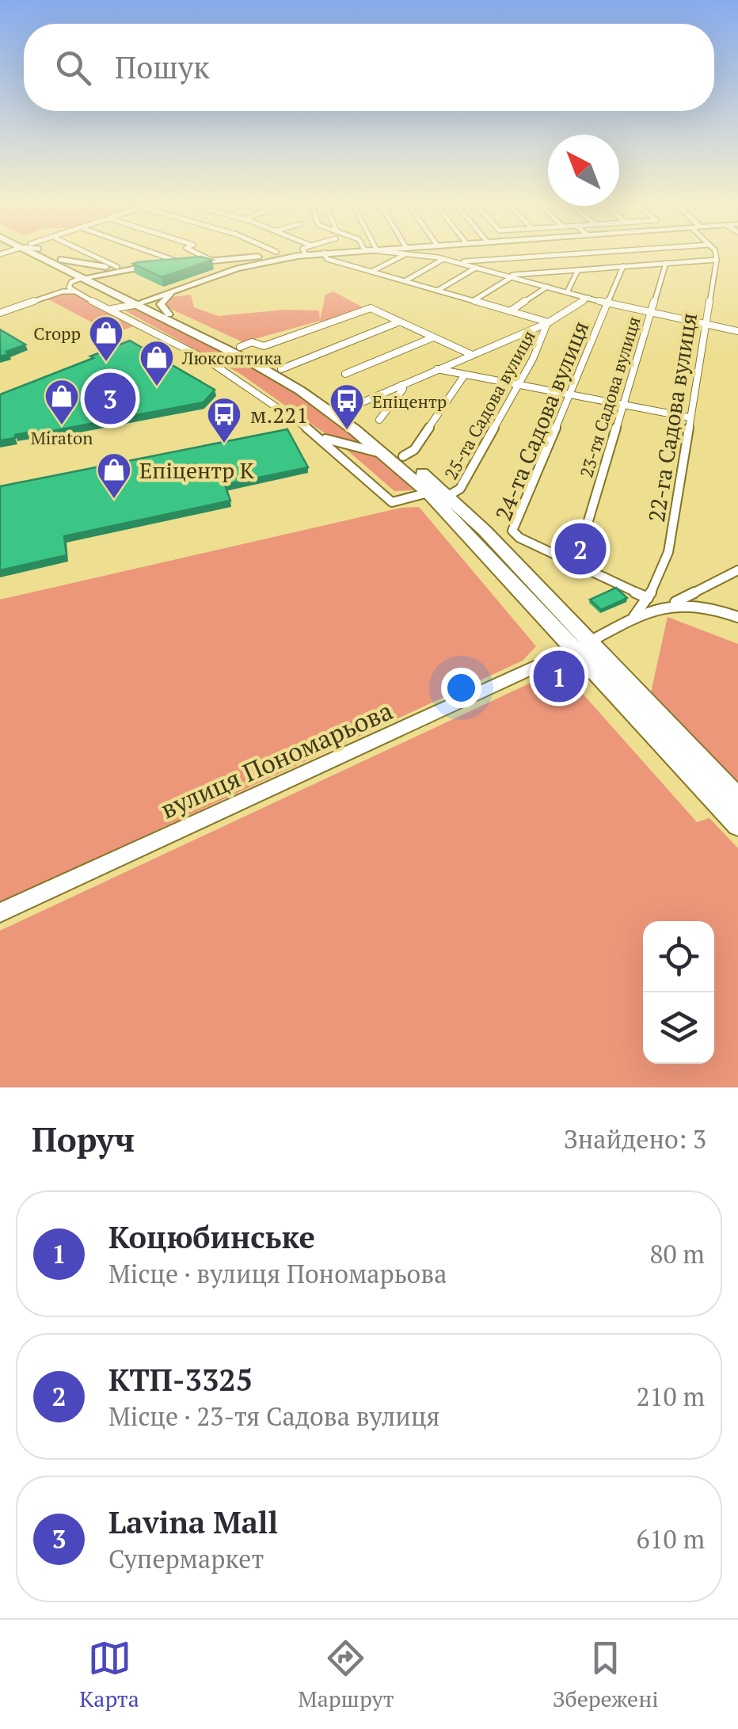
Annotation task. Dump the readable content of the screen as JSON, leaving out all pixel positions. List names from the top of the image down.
{
  "streets": {
    "main road": ["вулиця Пономарьова"],
    "street": [
      "23-тя Садова вулиця",
      "25-та Садова вулиця",
      "22-га Садова вулиця",
      "24-та Садова вулиця"
    ]
  },
  "crossings": [
    ["22-га Садова вулиця", "24-та Садова вулиця"]
  ],
  "places": {
    "shop": [
      "Cropp",
      "Люксоптика",
      "Miraton",
      "Епіцентр К"
    ],
    "bus stop": ["Епіцентр", "м.221"]
  },
  "north": "top left",
  "page": {
    "search": "Пошук",
    "pins": ["3", "2", "1"],
    "heading": ["Поруч", "Знайдено: 3"],
    "list": [
      {
        "mark": "1",
        "name": "Коцюбинське",
        "note": "Місце · вулиця Пономарьова",
        "value": "80 m"
      },
      {
        "mark": "2",
        "name": "КТП-3325",
        "note": "Місце · 23-тя Садова вулиця",
        "value": "210 m"
      },
      {
        "mark": "3",
        "name": "Lavina Mall",
        "note": "Супермаркет",
        "value": "610 m"
      }
    ],
    "nav": ["Карта", "Маршрут", "Збережені"]
  }
}
